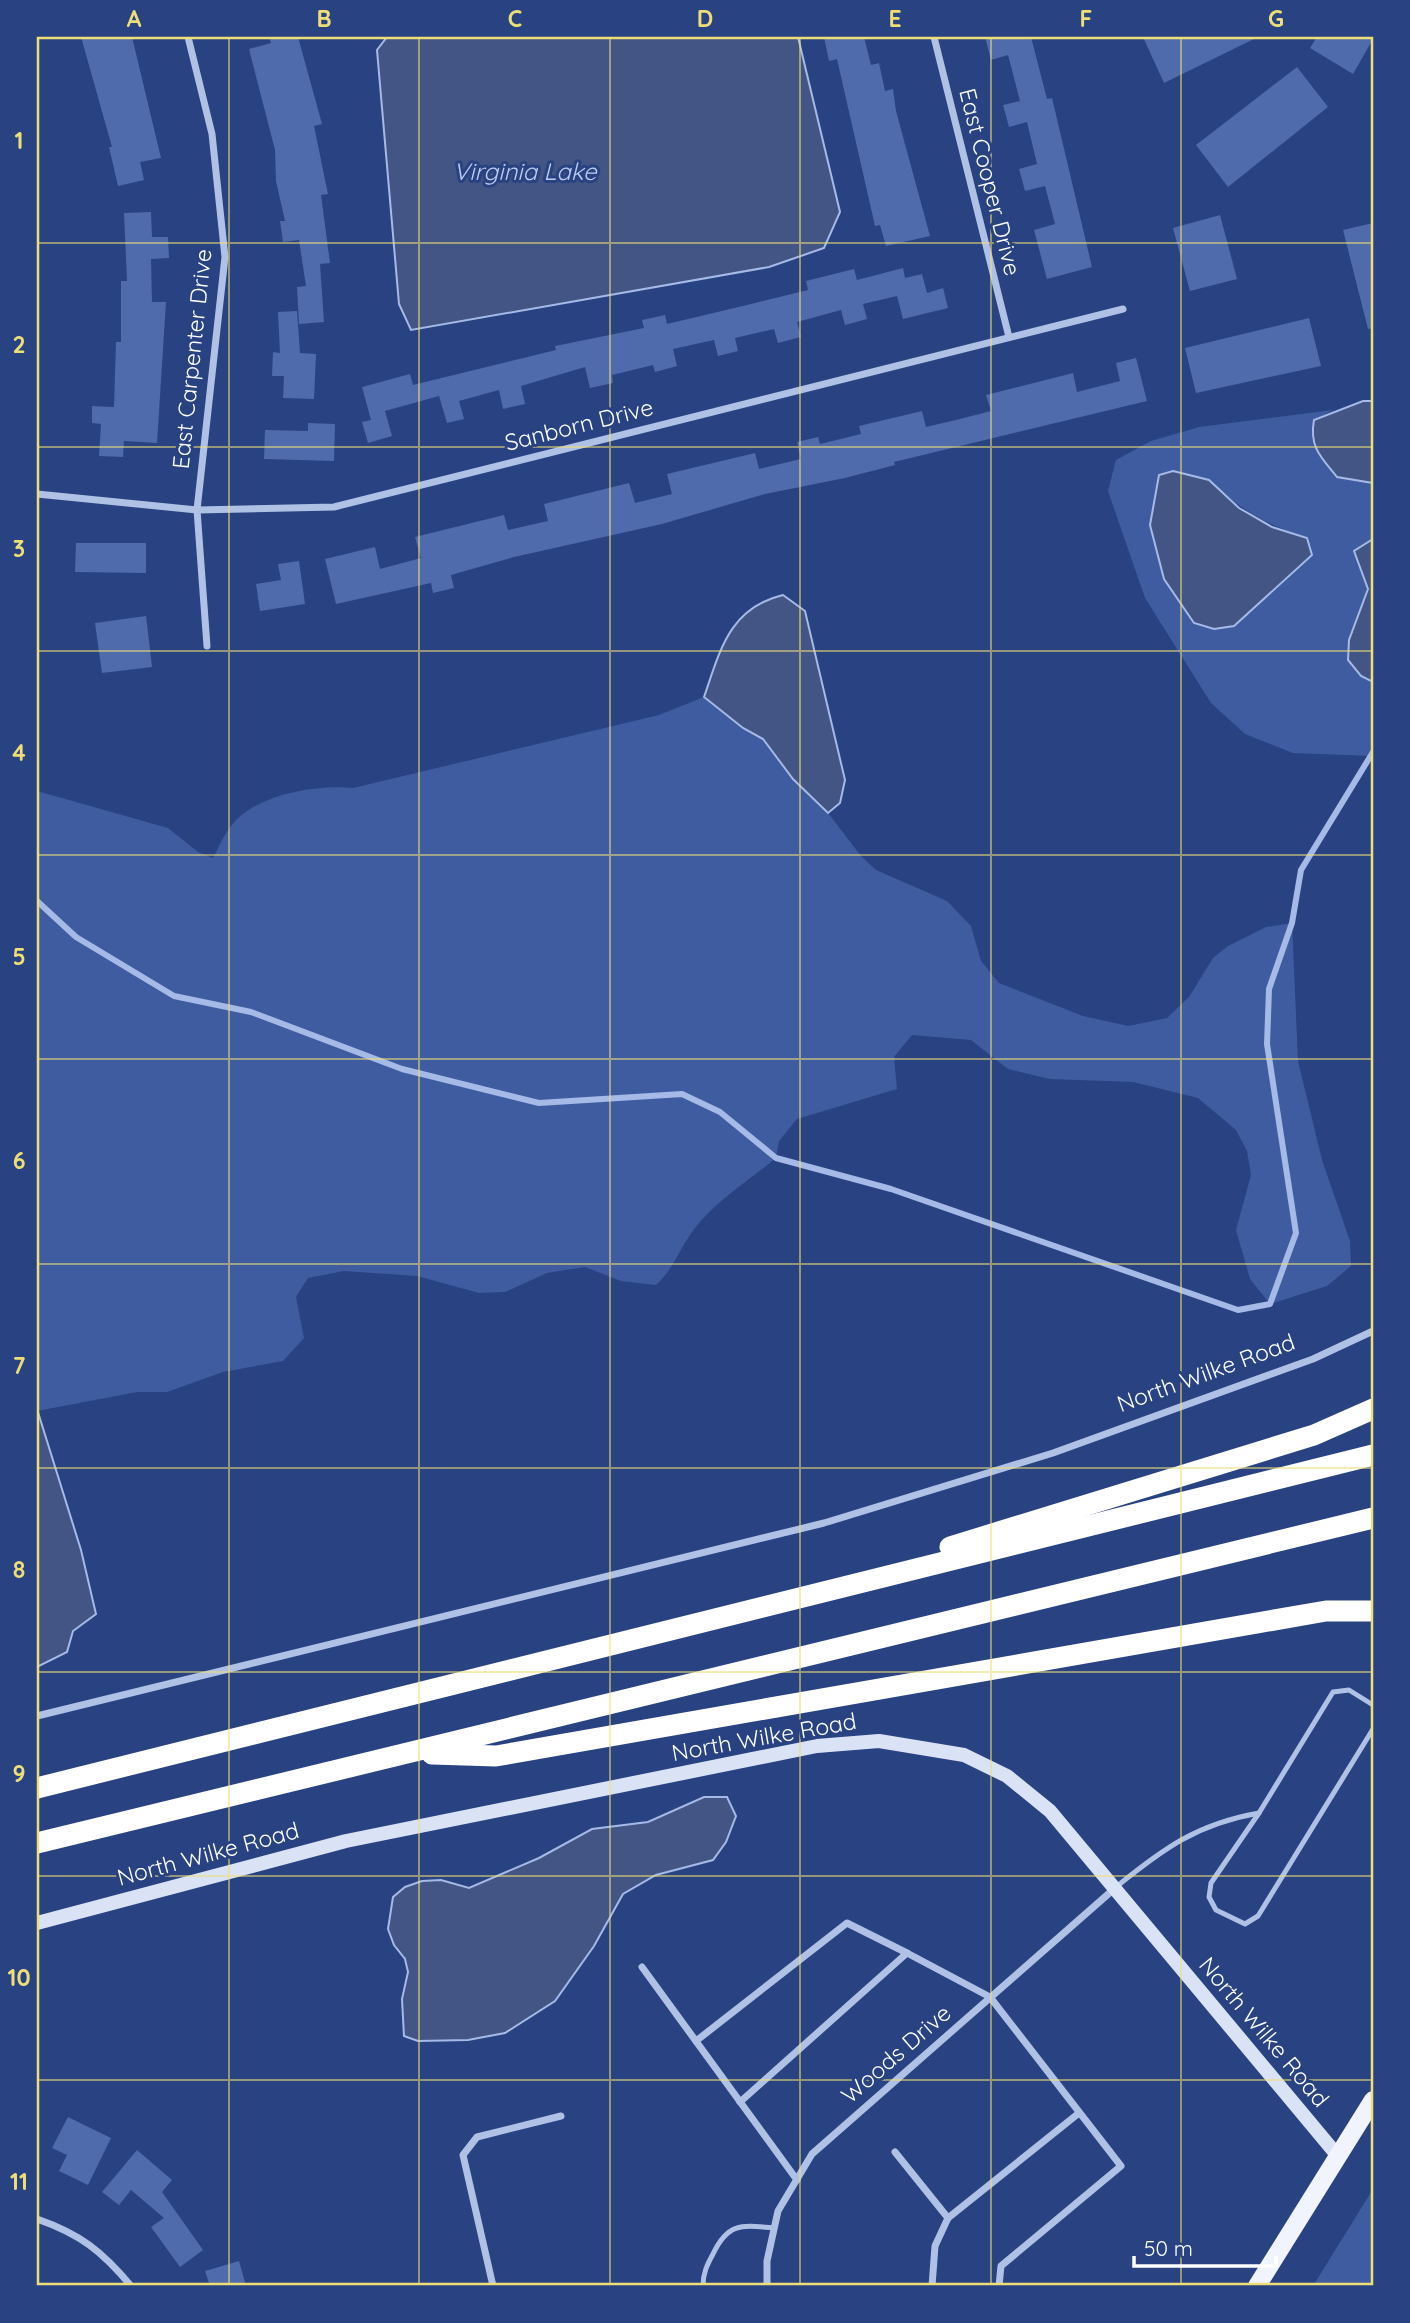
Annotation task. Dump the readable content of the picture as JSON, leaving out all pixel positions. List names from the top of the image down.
{
  "streets": {
    "street": [
      "East Cooper Drive",
      "East Carpenter Drive",
      "Sanborn Drive",
      "North Wilke Road",
      "Woods Drive"
    ]
  },
  "crossings": [
    ["East Cooper Drive", "Sanborn Drive"],
    ["East Carpenter Drive", "Sanborn Drive"],
    ["North Wilke Road", "Woods Drive"]
  ],
  "water": ["Virginia Lake"],
  "scale_bar": "50 m",
  "grid": {
    "columns": [
      "A",
      "B",
      "C",
      "D",
      "E",
      "F",
      "G"
    ],
    "rows": [
      "1",
      "2",
      "3",
      "4",
      "5",
      "6",
      "7",
      "8",
      "9",
      "10",
      "11"
    ]
  }
}
